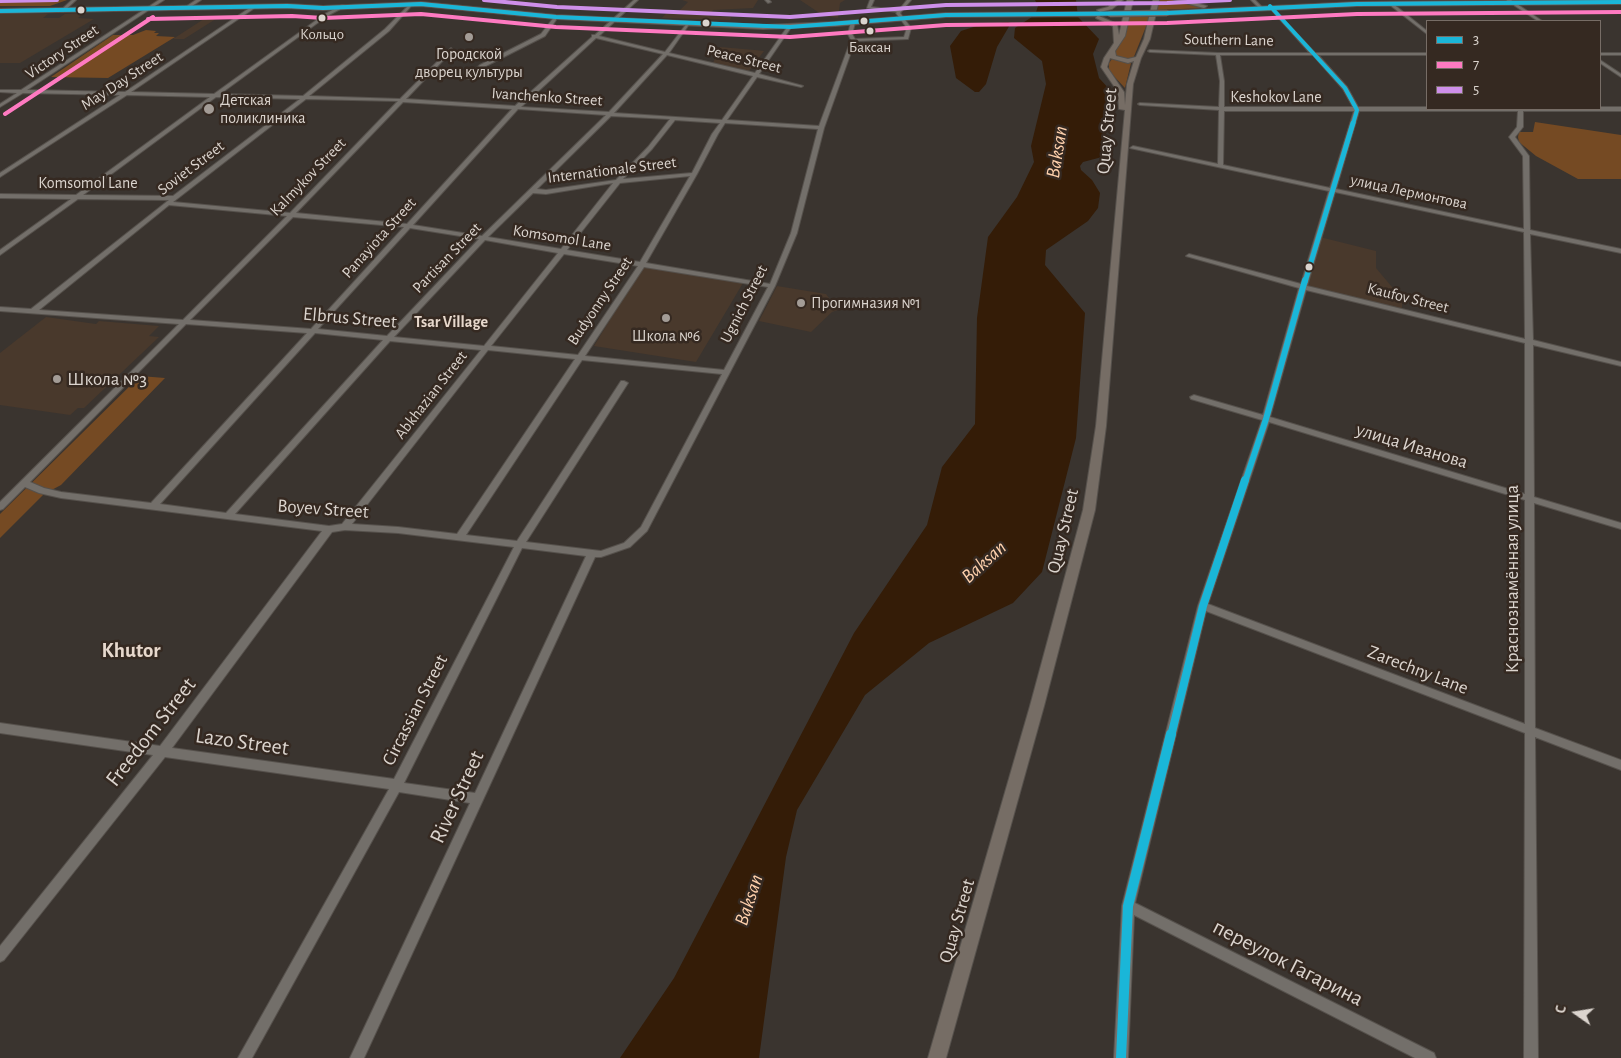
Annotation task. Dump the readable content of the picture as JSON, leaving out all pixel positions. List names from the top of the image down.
{
  "streets": {
    "main road": ["Quay Street"],
    "street": [
      "Southern Lane",
      "Victory Street",
      "Peace Street",
      "May Day Street",
      "Ivanchenko Street",
      "Keshokov Lane",
      "Soviet Street",
      "Internationale Street",
      "Kalmykov Street",
      "Komsomol Lane",
      "улица Лермонтова",
      "Panayiota Street",
      "Partisan Street",
      "Kaufov Street",
      "Budyonny Street",
      "Ugnich Street",
      "Elbrus Street",
      "Abkhazian Street",
      "улица Иванова",
      "Boyev Street",
      "Краснознамённая улица",
      "Zarechny Lane",
      "Circassian Street",
      "Freedom Street",
      "Lazo Street",
      "River Street",
      "переулок Гагарина"
    ]
  },
  "crossings": [
    ["Victory Street", "Ivanchenko Street"],
    ["Peace Street", "Panayiota Street"],
    ["Peace Street", "Partisan Street"],
    ["Peace Street", "Budyonny Street"],
    ["May Day Street", "Ivanchenko Street"],
    ["Ivanchenko Street", "Soviet Street"],
    ["Ivanchenko Street", "Kalmykov Street"],
    ["Ivanchenko Street", "Panayiota Street"],
    ["Ivanchenko Street", "Partisan Street"],
    ["Ivanchenko Street", "Budyonny Street"],
    ["Ivanchenko Street", "Ugnich Street"],
    ["Ivanchenko Street", "Abkhazian Street"],
    ["Soviet Street", "Komsomol Lane"],
    ["Soviet Street", "Elbrus Street"],
    ["Internationale Street", "Partisan Street"],
    ["Internationale Street", "Budyonny Street"],
    ["Internationale Street", "Abkhazian Street"],
    ["Kalmykov Street", "Komsomol Lane"],
    ["Kalmykov Street", "Elbrus Street"],
    ["Komsomol Lane", "Panayiota Street"],
    ["Komsomol Lane", "Partisan Street"],
    ["Komsomol Lane", "Budyonny Street"],
    ["Komsomol Lane", "Ugnich Street"],
    ["Komsomol Lane", "Abkhazian Street"],
    ["улица Лермонтова", "Краснознамённая улица"],
    ["Panayiota Street", "Elbrus Street"],
    ["Panayiota Street", "Boyev Street"],
    ["Partisan Street", "Elbrus Street"],
    ["Partisan Street", "Boyev Street"],
    ["Kaufov Street", "Краснознамённая улица"],
    ["Budyonny Street", "Elbrus Street"],
    ["Budyonny Street", "Boyev Street"],
    ["Ugnich Street", "Elbrus Street"],
    ["Ugnich Street", "Boyev Street"],
    ["Ugnich Street", "River Street"],
    ["Elbrus Street", "Abkhazian Street"],
    ["Abkhazian Street", "Boyev Street"],
    ["улица Иванова", "Краснознамённая улица"],
    ["Boyev Street", "Circassian Street"],
    ["Boyev Street", "Freedom Street"],
    ["Boyev Street", "River Street"],
    ["Краснознамённая улица", "Zarechny Lane"],
    ["Circassian Street", "Lazo Street"],
    ["Freedom Street", "Lazo Street"],
    ["Lazo Street", "River Street"]
  ],
  "districts": ["Tsar Village", "Khutor"],
  "water": ["Baksan"],
  "places": [
    "Кольцо",
    "Баксан",
    "Городской дворец культуры",
    "Детская поликлиника",
    "Прогимназия №1",
    "Школа №6",
    "Школа №3"
  ],
  "lines": ["transit line 5", "transit line 3", "transit line 7"],
  "legend": ["3", "7", "5"],
  "north": "left"
}
